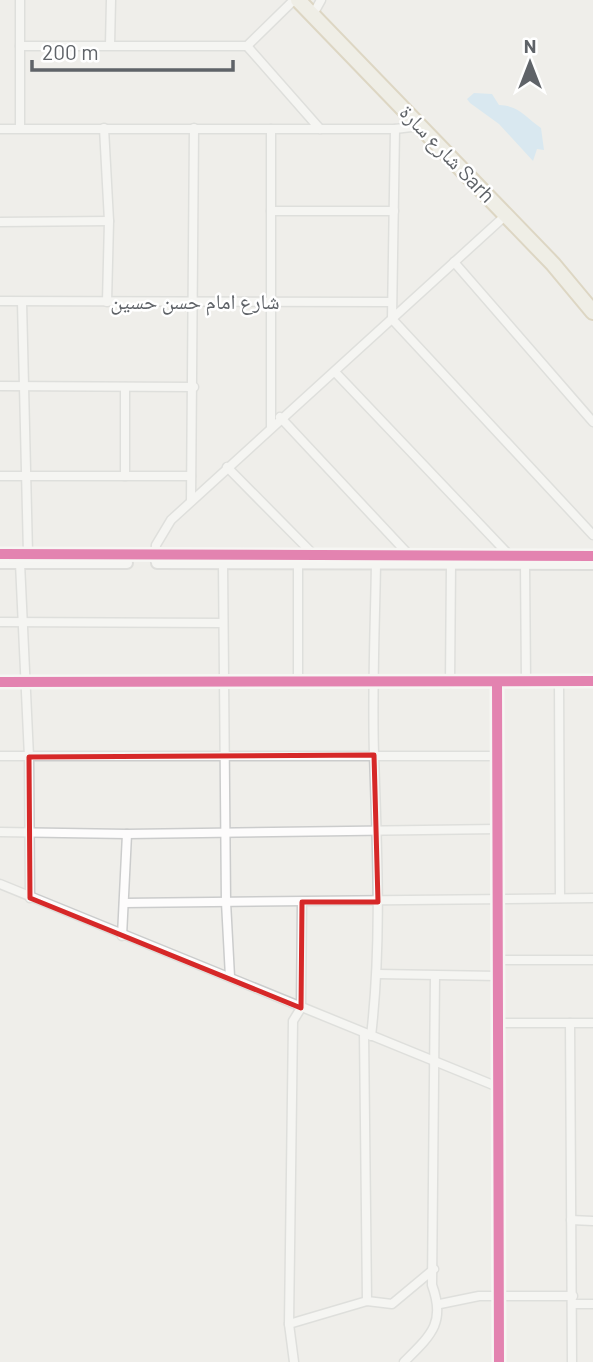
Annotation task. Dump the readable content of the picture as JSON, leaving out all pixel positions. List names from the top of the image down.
{
  "streets": {
    "highway": ["شارع سارة Sarh"],
    "street": ["شارع امام حسن حسين"]
  },
  "scale_bar": "200 m",
  "north": "top"
}
